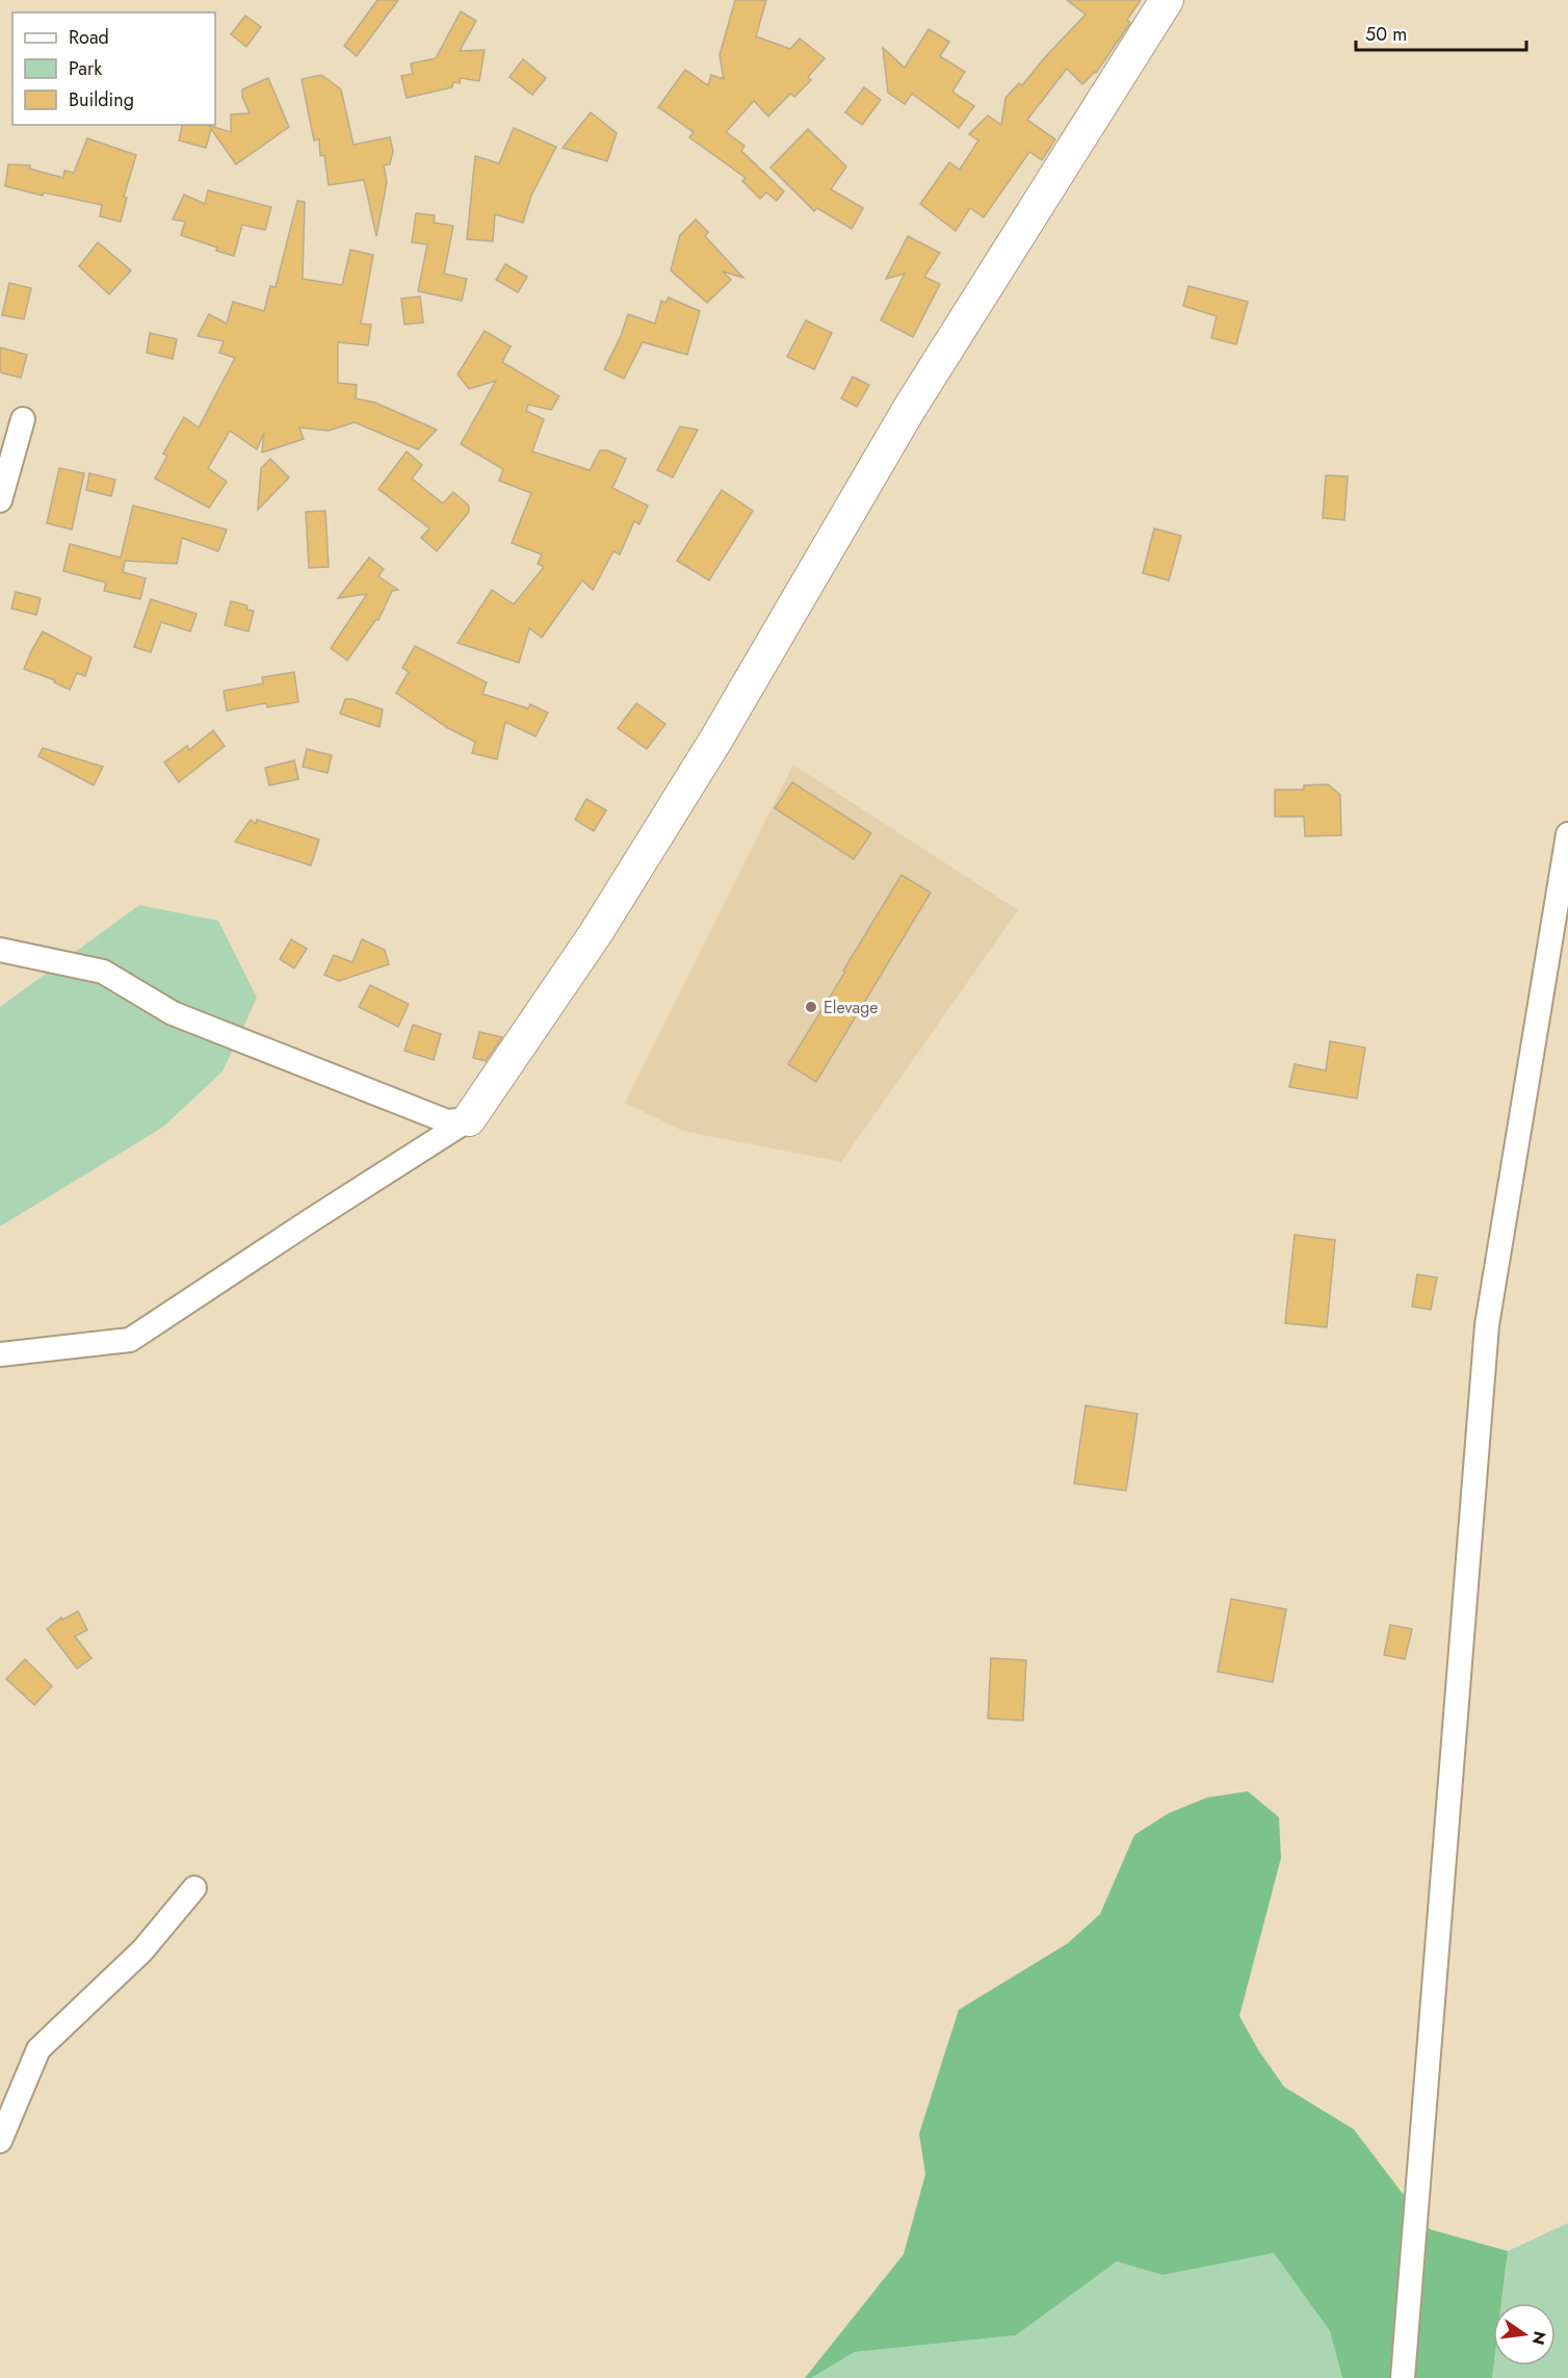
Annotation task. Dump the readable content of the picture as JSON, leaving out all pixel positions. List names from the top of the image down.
{
  "places": ["Elevage"],
  "legend": ["Road", "Park", "Building"],
  "scale_bar": "50 m",
  "north": "right"
}
